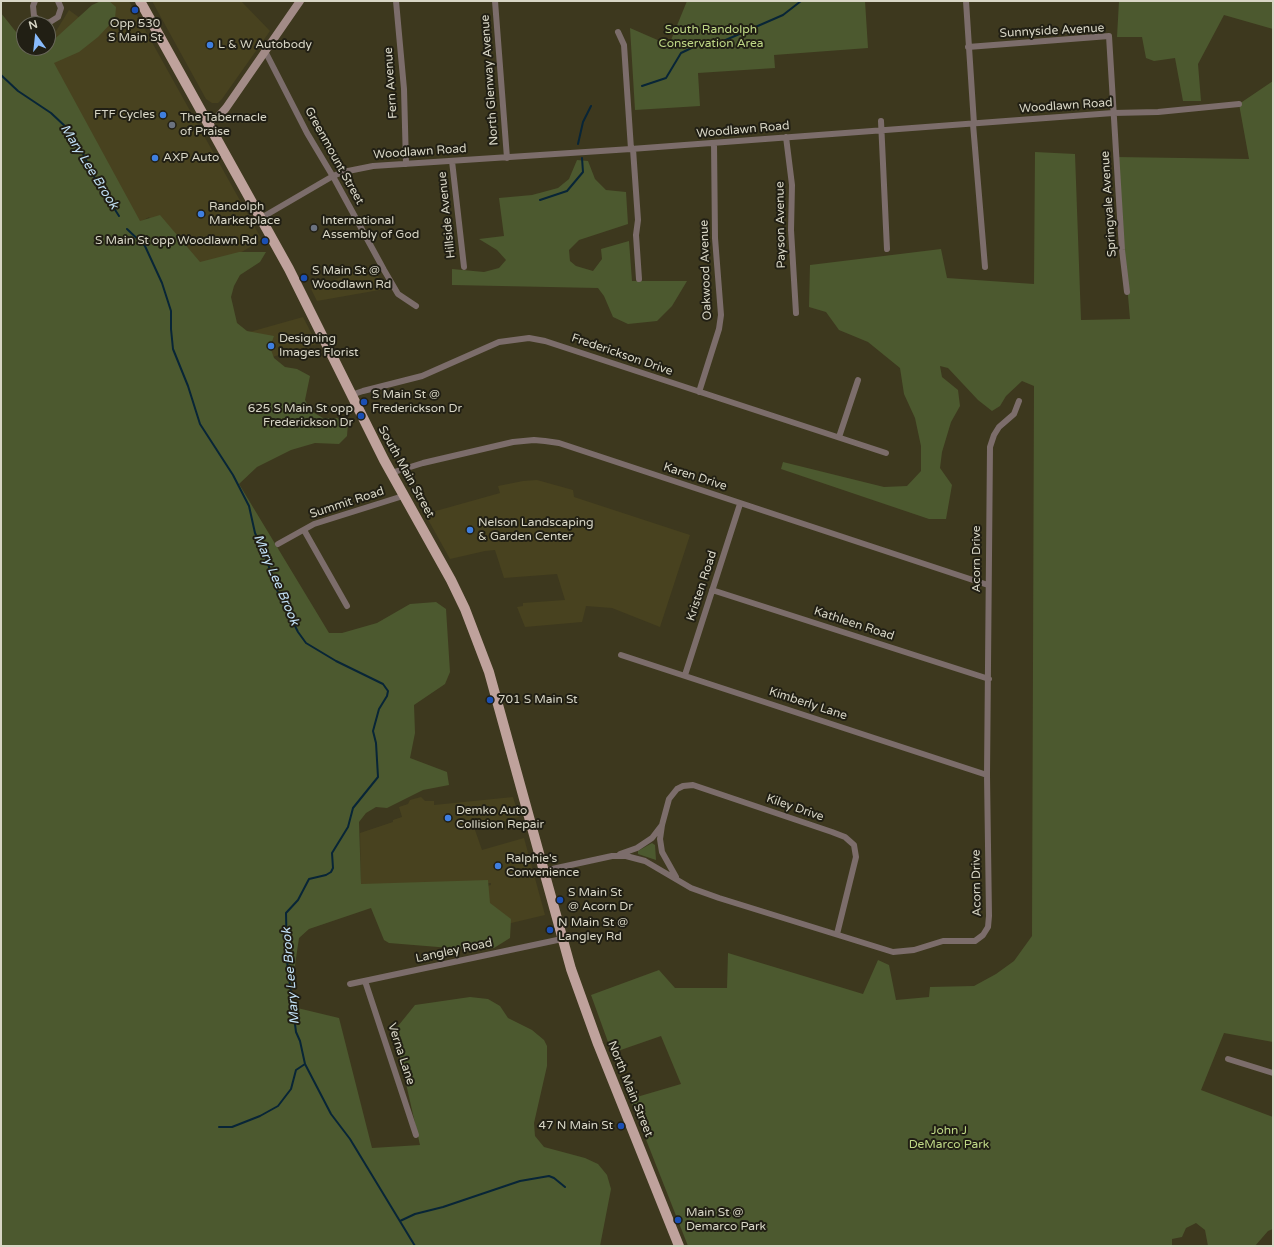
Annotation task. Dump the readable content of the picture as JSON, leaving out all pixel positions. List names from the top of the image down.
{
  "streets": {
    "main road": ["South Main Street", "North Main Street"],
    "street": [
      "Sunnyside Avenue",
      "North Glenway Avenue",
      "Fern Avenue",
      "Woodlawn Road",
      "Greenmount Street",
      "Springvale Avenue",
      "Hillside Avenue",
      "Payson Avenue",
      "Oakwood Avenue",
      "Frederickson Drive",
      "Karen Drive",
      "Summit Road",
      "Acorn Drive",
      "Kristen Road",
      "Kathleen Road",
      "Kimberly Lane",
      "Kiley Drive",
      "Langley Road",
      "Verna Lane"
    ]
  },
  "crossings": [
    ["Sunnyside Avenue", "Woodlawn Road"],
    ["Sunnyside Avenue", "Springvale Avenue"],
    ["North Glenway Avenue", "Woodlawn Road"],
    ["Fern Avenue", "Woodlawn Road"],
    ["Woodlawn Road", "Greenmount Street"],
    ["Woodlawn Road", "Springvale Avenue"],
    ["Woodlawn Road", "Hillside Avenue"],
    ["Woodlawn Road", "Payson Avenue"],
    ["Woodlawn Road", "Oakwood Avenue"],
    ["Woodlawn Road", "South Main Street"],
    ["Oakwood Avenue", "Frederickson Drive"],
    ["Frederickson Drive", "South Main Street"],
    ["South Main Street", "Karen Drive"],
    ["South Main Street", "Summit Road"],
    ["South Main Street", "Acorn Drive"],
    ["South Main Street", "Langley Road"],
    ["South Main Street", "North Main Street"],
    ["Karen Drive", "Acorn Drive"],
    ["Karen Drive", "Kristen Road"],
    ["Acorn Drive", "Kathleen Road"],
    ["Acorn Drive", "Kimberly Lane"],
    ["Acorn Drive", "Kiley Drive"],
    ["Kristen Road", "Kathleen Road"],
    ["Kristen Road", "Kimberly Lane"],
    ["Langley Road", "Verna Lane"],
    ["Langley Road", "North Main Street"]
  ],
  "water": ["Mary Lee Brook"],
  "parks": ["South Randolph Conservation Area", "John J DeMarco Park"],
  "places": [
    "Opp 530 S Main St",
    "L & W Autobody",
    "FTF Cycles",
    "The Tabernacle of Praise",
    "AXP Auto",
    "Randolph Marketplace",
    "International Assembly of God",
    "S Main St opp Woodlawn Rd",
    "S Main St @ Woodlawn Rd",
    "Designing Images Florist",
    "S Main St @ Frederickson Dr",
    "625 S Main St opp Frederickson Dr",
    "Nelson Landscaping & Garden Center",
    "701 S Main St",
    "Demko Auto Collision Repair",
    "Ralphie's Convenience",
    "S Main St @ Acorn Dr",
    "N Main St @ Langley Rd",
    "47 N Main St",
    "Main St @ Demarco Park"
  ],
  "north": "top"
}
